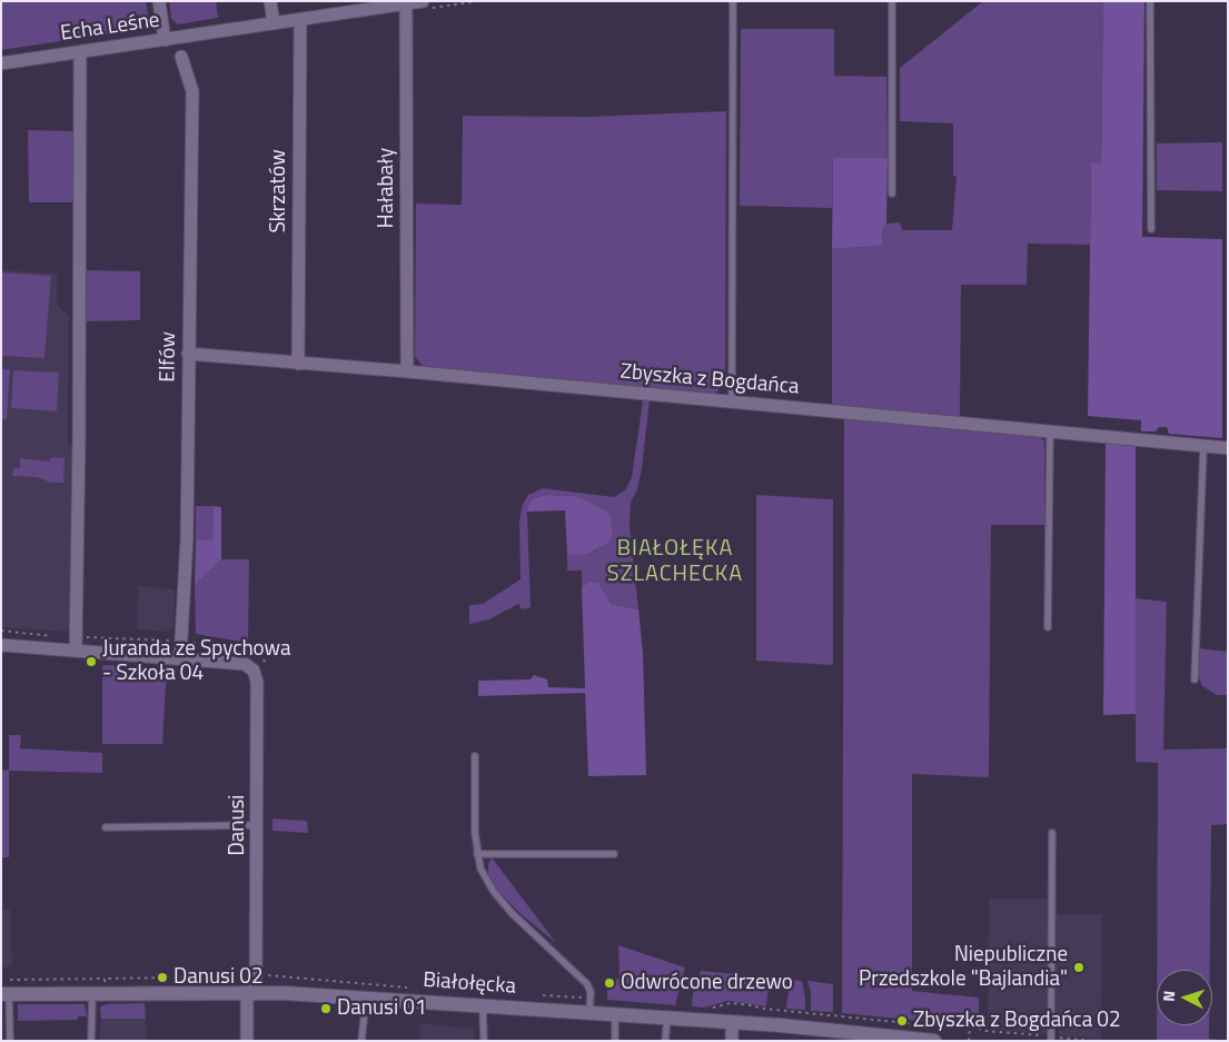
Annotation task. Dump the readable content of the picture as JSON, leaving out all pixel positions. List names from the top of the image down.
{
  "streets": {
    "street": [
      "Echa Leśne",
      "Hałabały",
      "Skrzatów",
      "Elfów",
      "Zbyszka z Bogdańca",
      "Danusi",
      "Białołęcka"
    ]
  },
  "crossings": [
    ["Echa Leśne", "Hałabały"],
    ["Echa Leśne", "Skrzatów"],
    ["Hałabały", "Zbyszka z Bogdańca"],
    ["Skrzatów", "Zbyszka z Bogdańca"],
    ["Elfów", "Zbyszka z Bogdańca"],
    ["Elfów", "Danusi"],
    ["Danusi", "Białołęcka"]
  ],
  "districts": ["BIAŁOŁĘKA SZLACHECKA"],
  "places": [
    "Juranda ze Spychowa - Szkoła 04",
    "Niepubliczne Przedszkole \"Bajlandia\"",
    "Danusi 02",
    "Odwrócone drzewo",
    "Danusi 01",
    "Zbyszka z Bogdańca 02"
  ],
  "north": "left"
}
